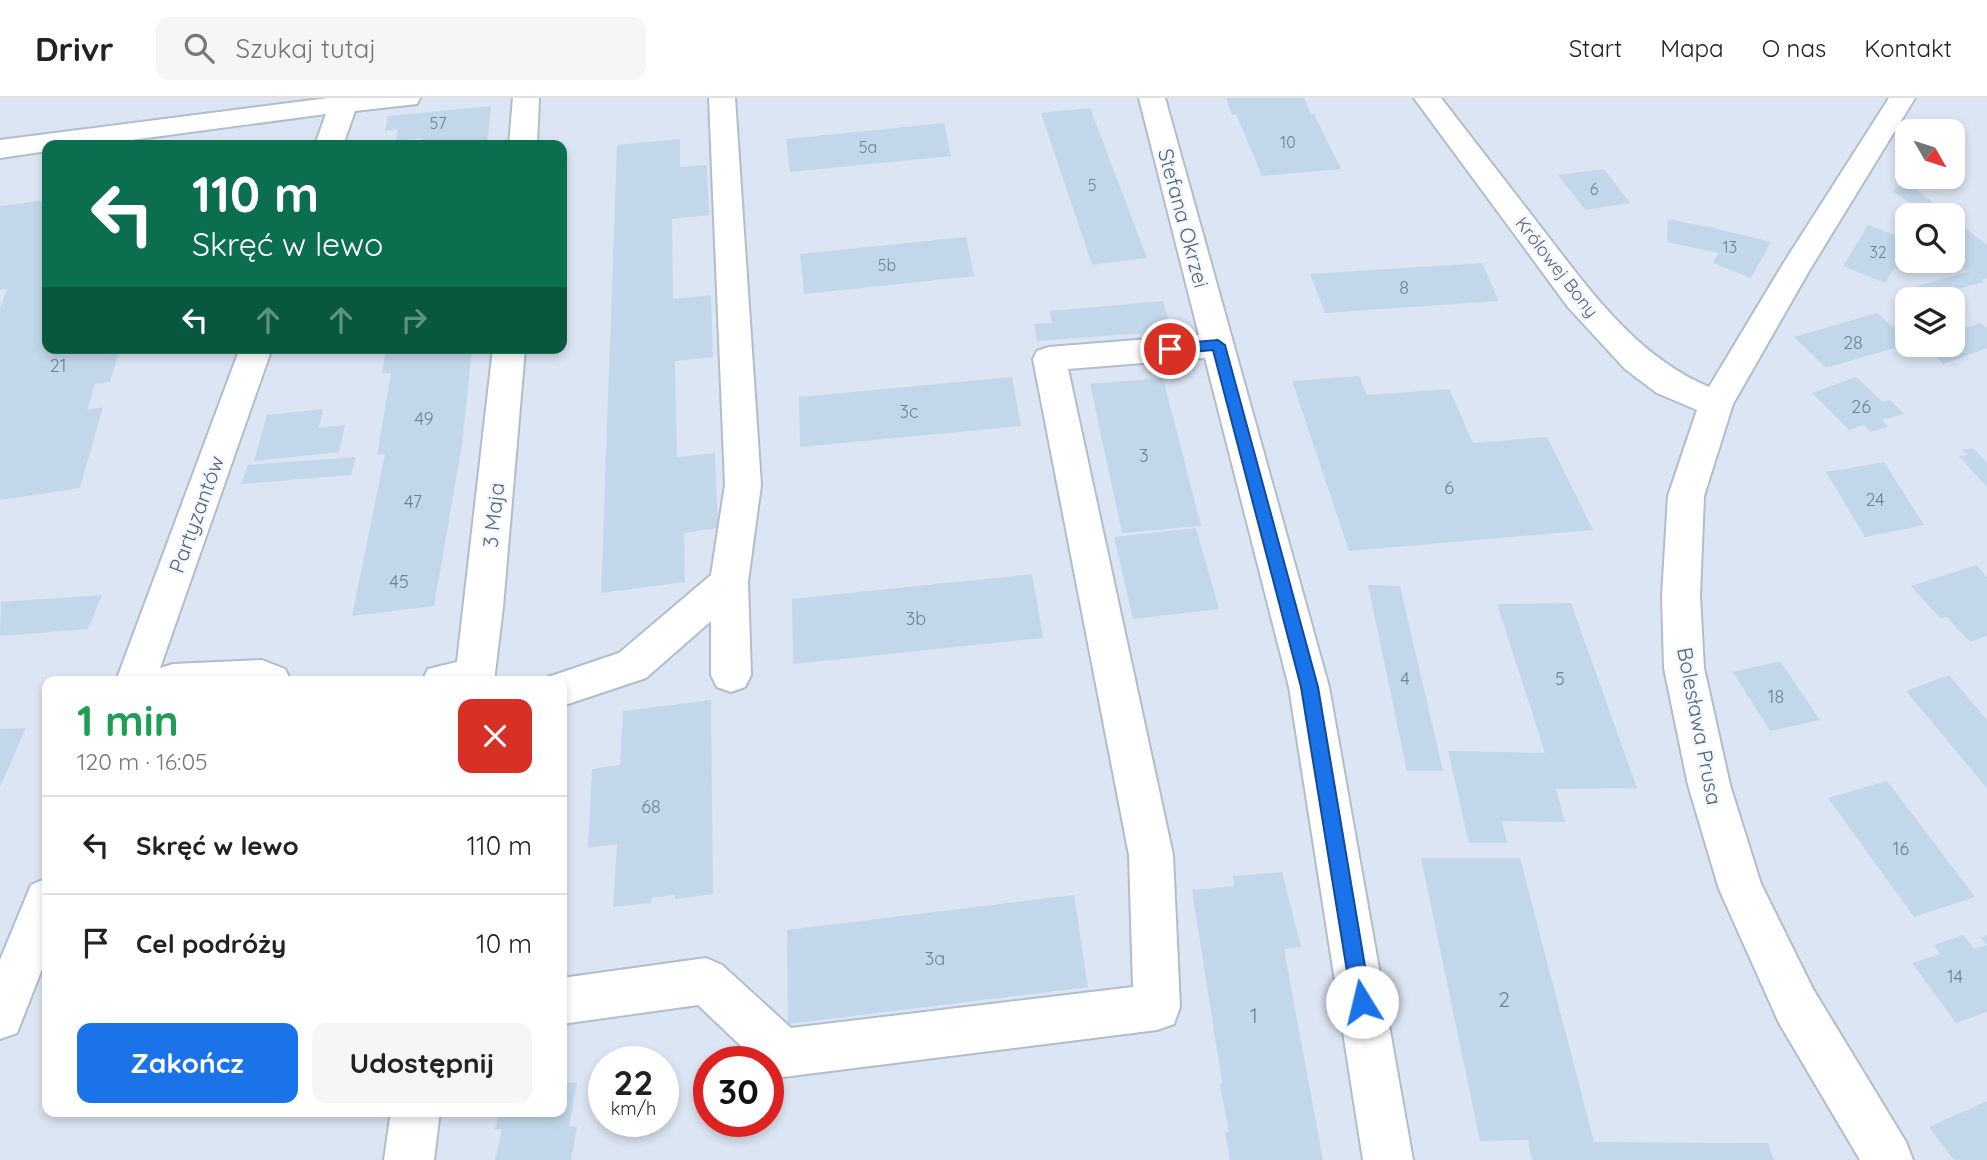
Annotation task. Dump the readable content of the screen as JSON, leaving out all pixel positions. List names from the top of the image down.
{
  "streets": {
    "street": [
      "Stefana Okrzei",
      "Królowej Bony",
      "Partyzantów",
      "3 Maja",
      "Bolesława Prusa"
    ]
  },
  "crossings": [
    ["Królowej Bony", "Bolesława Prusa"]
  ],
  "house_numbers": [
    "57",
    "10",
    "5a",
    "5",
    "6",
    "13",
    "32",
    "5b",
    "8",
    "28",
    "21",
    "26",
    "3c",
    "49",
    "3",
    "6",
    "24",
    "47",
    "45",
    "3b",
    "4",
    "5",
    "18",
    "68",
    "16",
    "3a",
    "14",
    "2",
    "1"
  ],
  "north": "bottom right",
  "page": {
    "header": "Drivr",
    "search": "Szukaj tutaj",
    "nav": [
      "Start",
      "Mapa",
      "O nas",
      "Kontakt"
    ],
    "turn": ["110 m", "Skręć w lewo"],
    "heading": ["1 min", "120 m · 16:05"],
    "list": [
      {
        "name": "Skręć w lewo",
        "value": "110 m"
      },
      {
        "name": "Cel podróży",
        "value": "10 m"
      }
    ],
    "buttons": ["Zakończ", "Udostępnij"],
    "speed": "22 km/h",
    "limit": "30"
  }
}
